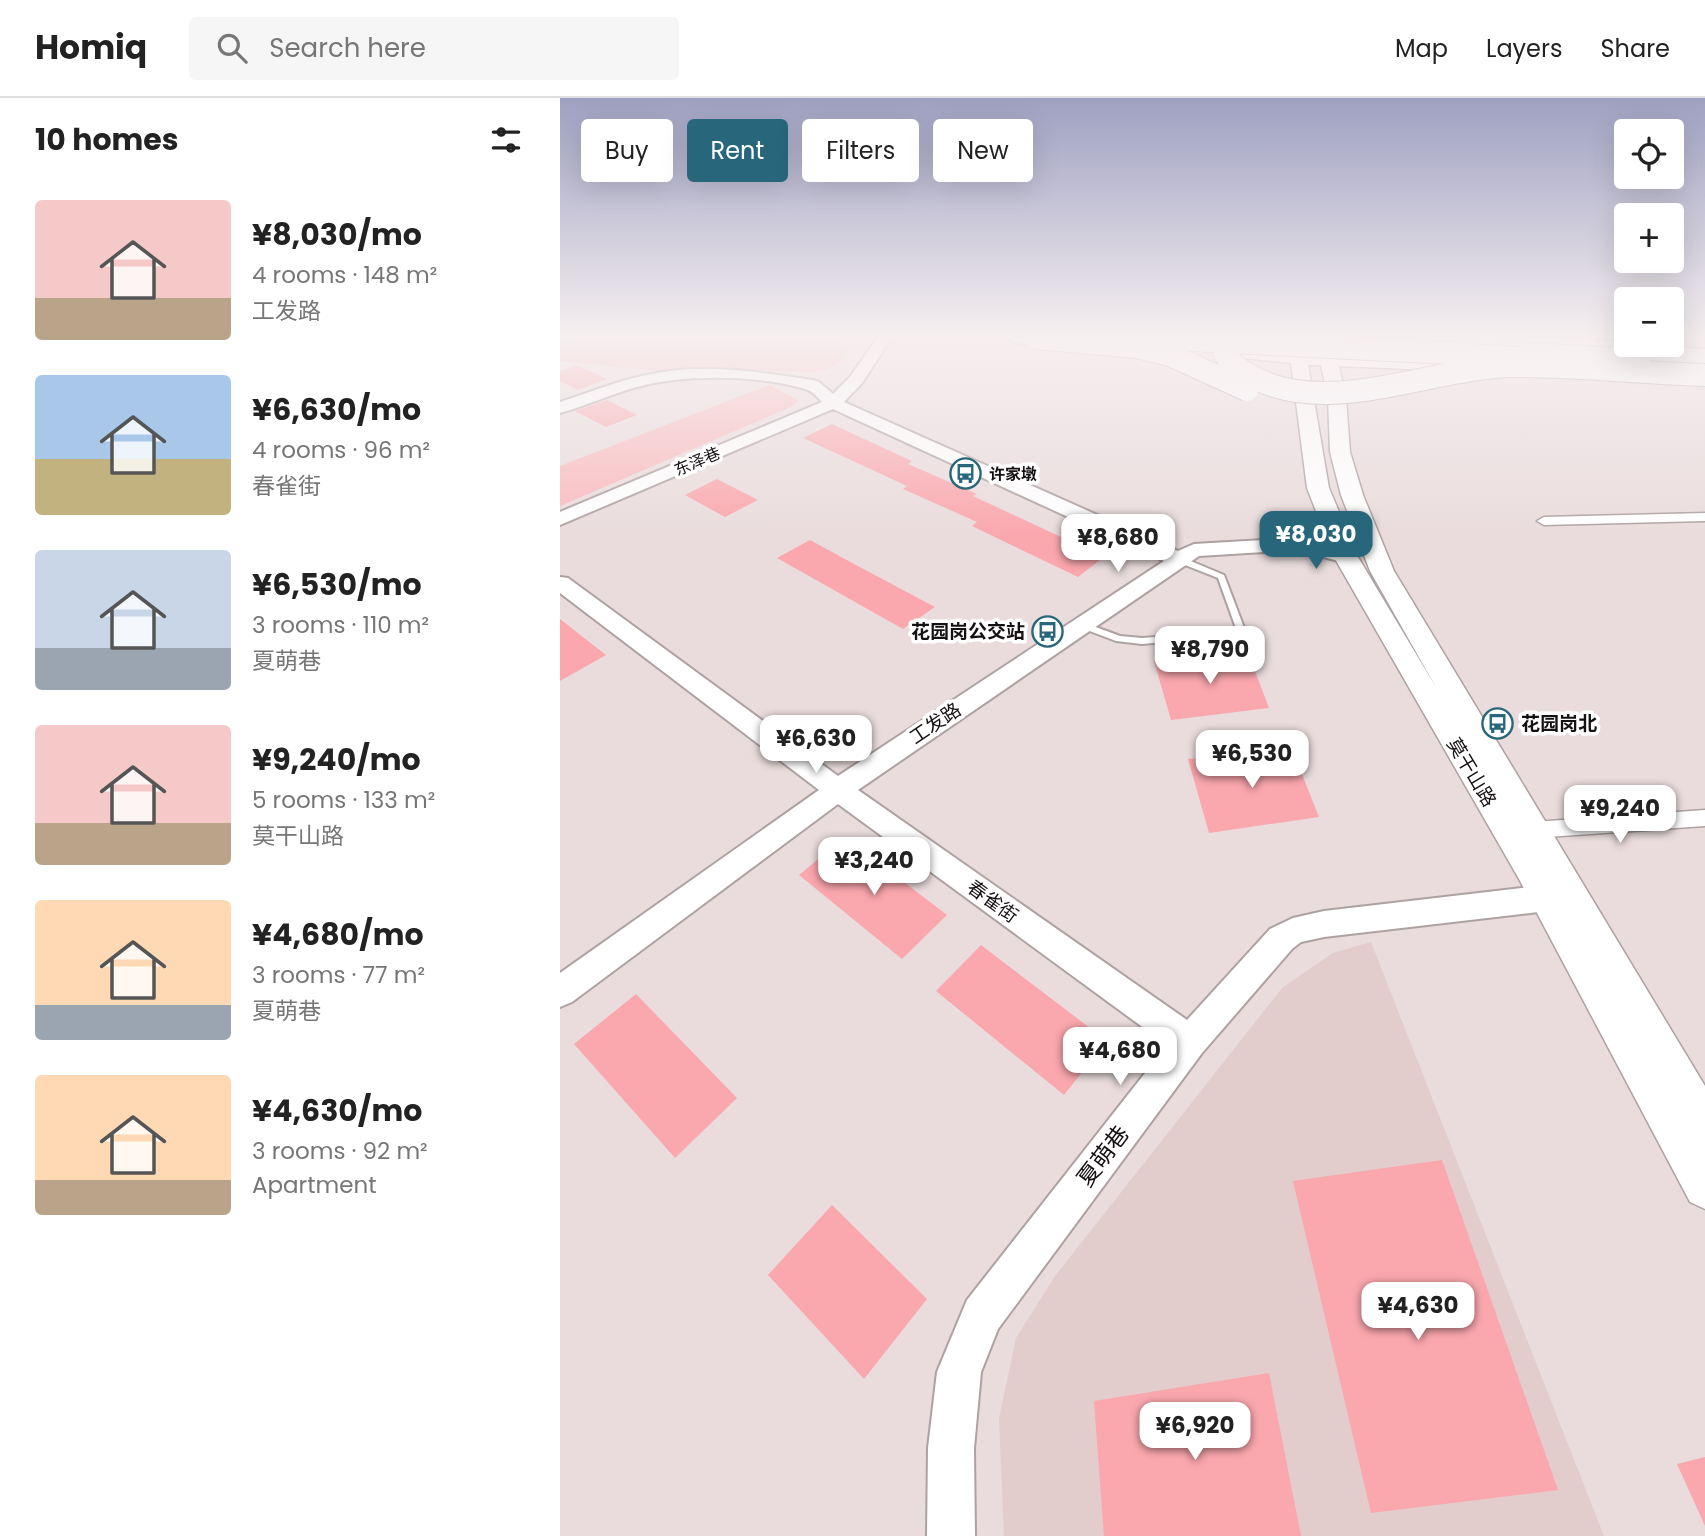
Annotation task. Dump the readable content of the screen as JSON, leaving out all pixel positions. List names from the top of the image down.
{
  "streets": {
    "main road": ["莫干山路"],
    "street": [
      "东泽巷",
      "工发路",
      "春雀街",
      "夏萌巷"
    ]
  },
  "crossings": [
    ["工发路", "莫干山路"],
    ["工发路", "春雀街"],
    ["莫干山路", "夏萌巷"],
    ["春雀街", "夏萌巷"]
  ],
  "places": {
    "bus stop": ["许家墩", "花园岗公交站", "花园岗北"]
  },
  "page": {
    "header": "Homiq",
    "search": "Search here",
    "nav": ["Map", "Layers", "Share"],
    "heading": "10 homes",
    "map_buttons": ["+", "−"],
    "chip": [
      "Buy",
      "Rent",
      "Filters",
      "New"
    ],
    "list": [
      {
        "name": "¥8,030/mo",
        "note": "4 rooms · 148 m² · 工发路"
      },
      {
        "name": "¥6,630/mo",
        "note": "4 rooms · 96 m² · 春雀街"
      },
      {
        "name": "¥6,530/mo",
        "note": "3 rooms · 110 m² · 夏萌巷"
      },
      {
        "name": "¥9,240/mo",
        "note": "5 rooms · 133 m² · 莫干山路"
      },
      {
        "name": "¥4,680/mo",
        "note": "3 rooms · 77 m² · 夏萌巷"
      },
      {
        "name": "¥4,630/mo",
        "note": "3 rooms · 92 m² · Apartment"
      }
    ],
    "price": [
      "¥8,030",
      "¥8,680",
      "¥8,790",
      "¥6,630",
      "¥6,530",
      "¥9,240",
      "¥3,240",
      "¥4,680",
      "¥4,630",
      "¥6,920"
    ]
  }
}
